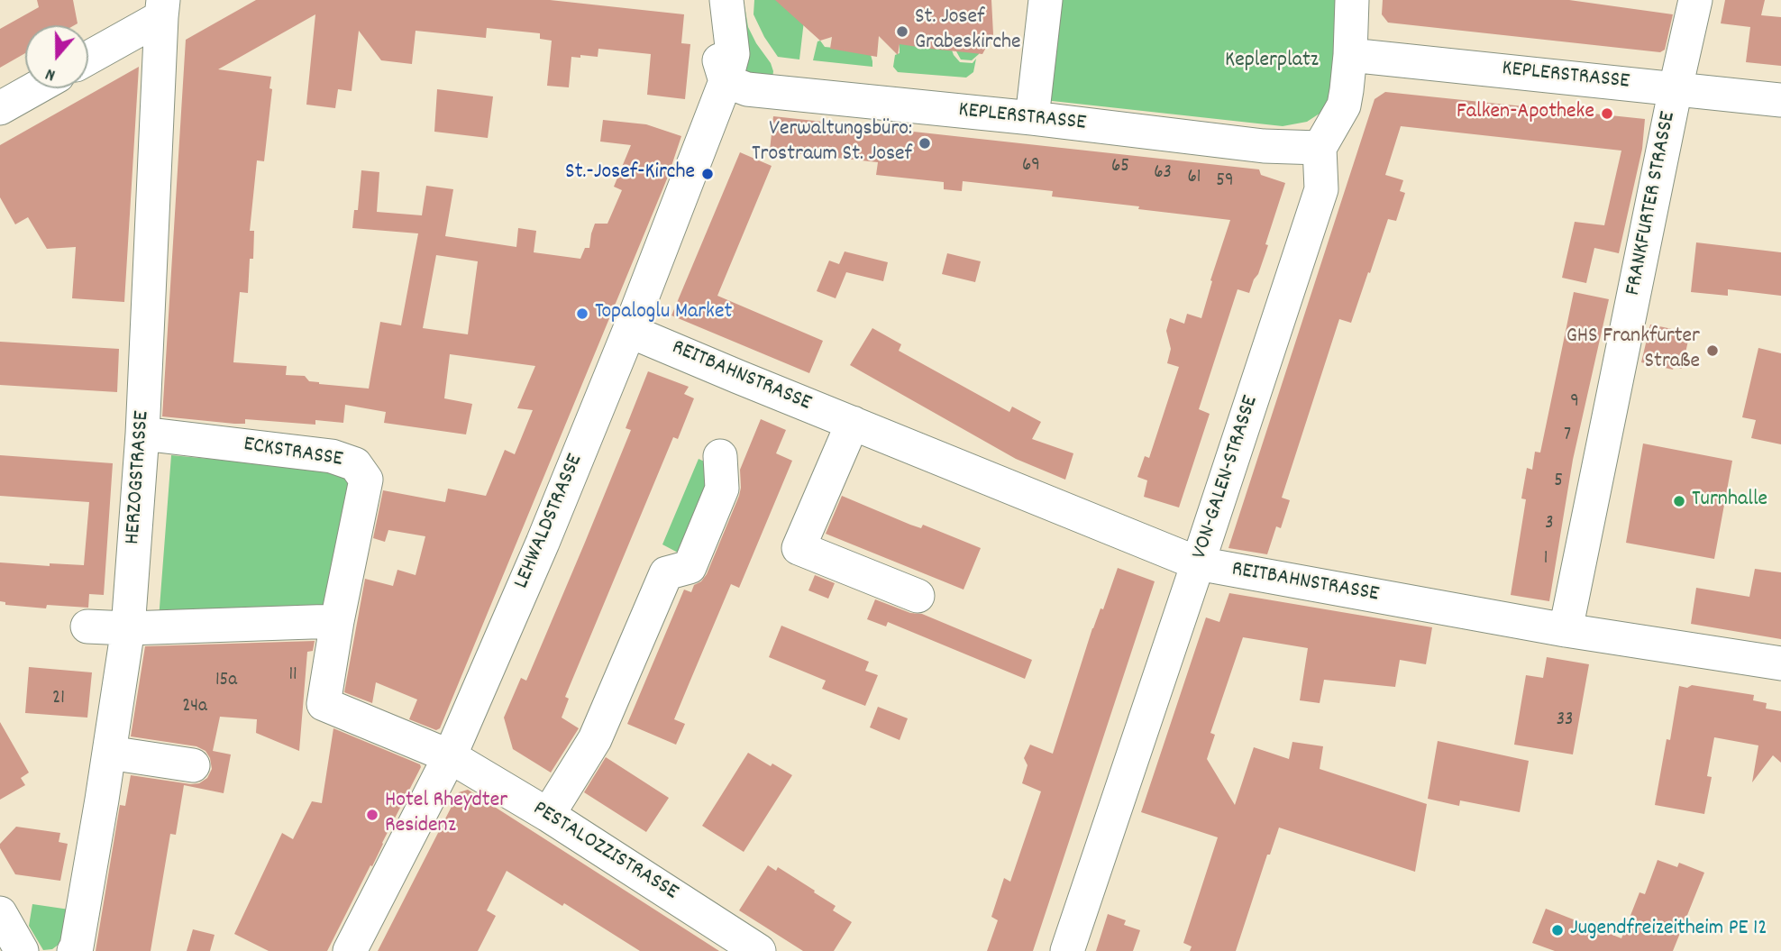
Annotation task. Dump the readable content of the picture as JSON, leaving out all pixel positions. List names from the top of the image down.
{
  "streets": {
    "street": [
      "KEPLERSTRASSE",
      "FRANKFURTER STRASSE",
      "REITBAHNSTRASSE",
      "ECKSTRASSE",
      "HERZOGSTRASSE",
      "VON-GALEN-STRASSE",
      "LEHWALDSTRASSE",
      "PESTALOZZISTRASSE"
    ]
  },
  "crossings": [
    ["KEPLERSTRASSE", "FRANKFURTER STRASSE"],
    ["KEPLERSTRASSE", "VON-GALEN-STRASSE"],
    ["KEPLERSTRASSE", "LEHWALDSTRASSE"],
    ["FRANKFURTER STRASSE", "REITBAHNSTRASSE"],
    ["REITBAHNSTRASSE", "VON-GALEN-STRASSE"],
    ["REITBAHNSTRASSE", "LEHWALDSTRASSE"],
    ["ECKSTRASSE", "HERZOGSTRASSE"],
    ["ECKSTRASSE", "LEHWALDSTRASSE"],
    ["ECKSTRASSE", "PESTALOZZISTRASSE"],
    ["LEHWALDSTRASSE", "PESTALOZZISTRASSE"]
  ],
  "parks": ["Keplerplatz"],
  "places": [
    "St. Josef Grabeskirche",
    "Falken-Apotheke",
    "Verwaltungsbüro: Trostraum St. Josef",
    "St.-Josef-Kirche",
    "Topaloglu Market",
    "GHS Frankfurter Straße",
    "Turnhalle",
    "Hotel Rheydter Residenz",
    "Jugendfreizeitheim PE 12"
  ],
  "house_numbers": [
    "69",
    "65",
    "63",
    "61",
    "59",
    "9",
    "7",
    "5",
    "3",
    "1",
    "11",
    "15a",
    "21",
    "24a",
    "33"
  ],
  "north": "bottom"
}
